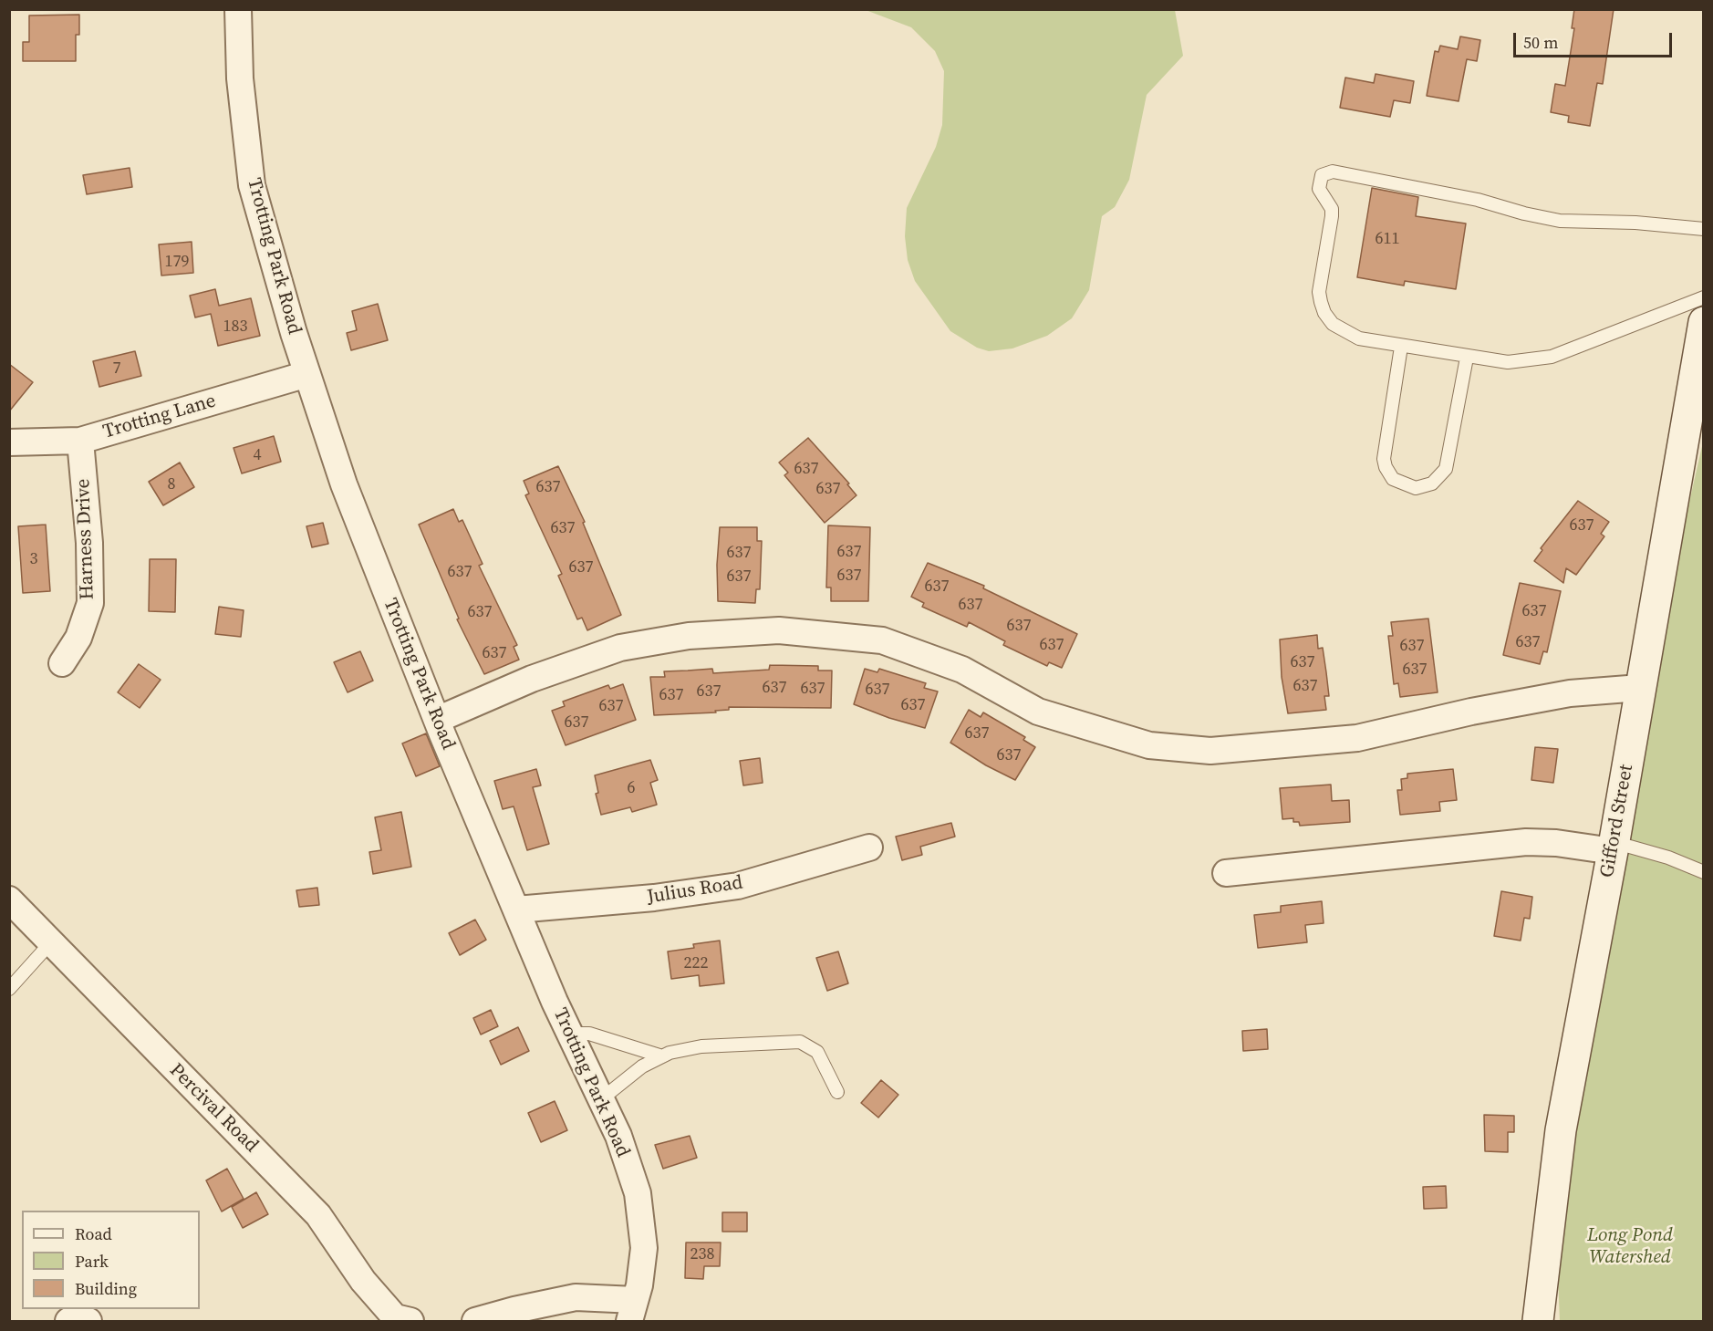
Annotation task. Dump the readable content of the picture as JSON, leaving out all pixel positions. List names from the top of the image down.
{
  "streets": {
    "main road": ["Gifford Street"],
    "street": [
      "Trotting Park Road",
      "Trotting Lane",
      "Harness Drive",
      "Julius Road",
      "Percival Road"
    ]
  },
  "crossings": [
    ["Trotting Park Road", "Trotting Lane"],
    ["Trotting Park Road", "Julius Road"],
    ["Trotting Lane", "Harness Drive"]
  ],
  "parks": ["Long Pond Watershed"],
  "house_numbers": [
    "611",
    "179",
    "183",
    "7",
    "4",
    "637",
    "8",
    "637",
    "637",
    "637",
    "637",
    "637",
    "637",
    "3",
    "637",
    "637",
    "637",
    "637",
    "637",
    "637",
    "637",
    "637",
    "637",
    "637",
    "637",
    "637",
    "637",
    "637",
    "637",
    "637",
    "637",
    "637",
    "637",
    "637",
    "637",
    "637",
    "637",
    "637",
    "637",
    "637",
    "6",
    "222",
    "238"
  ],
  "legend": ["Road", "Park", "Building"],
  "scale_bar": "50 m"
}
